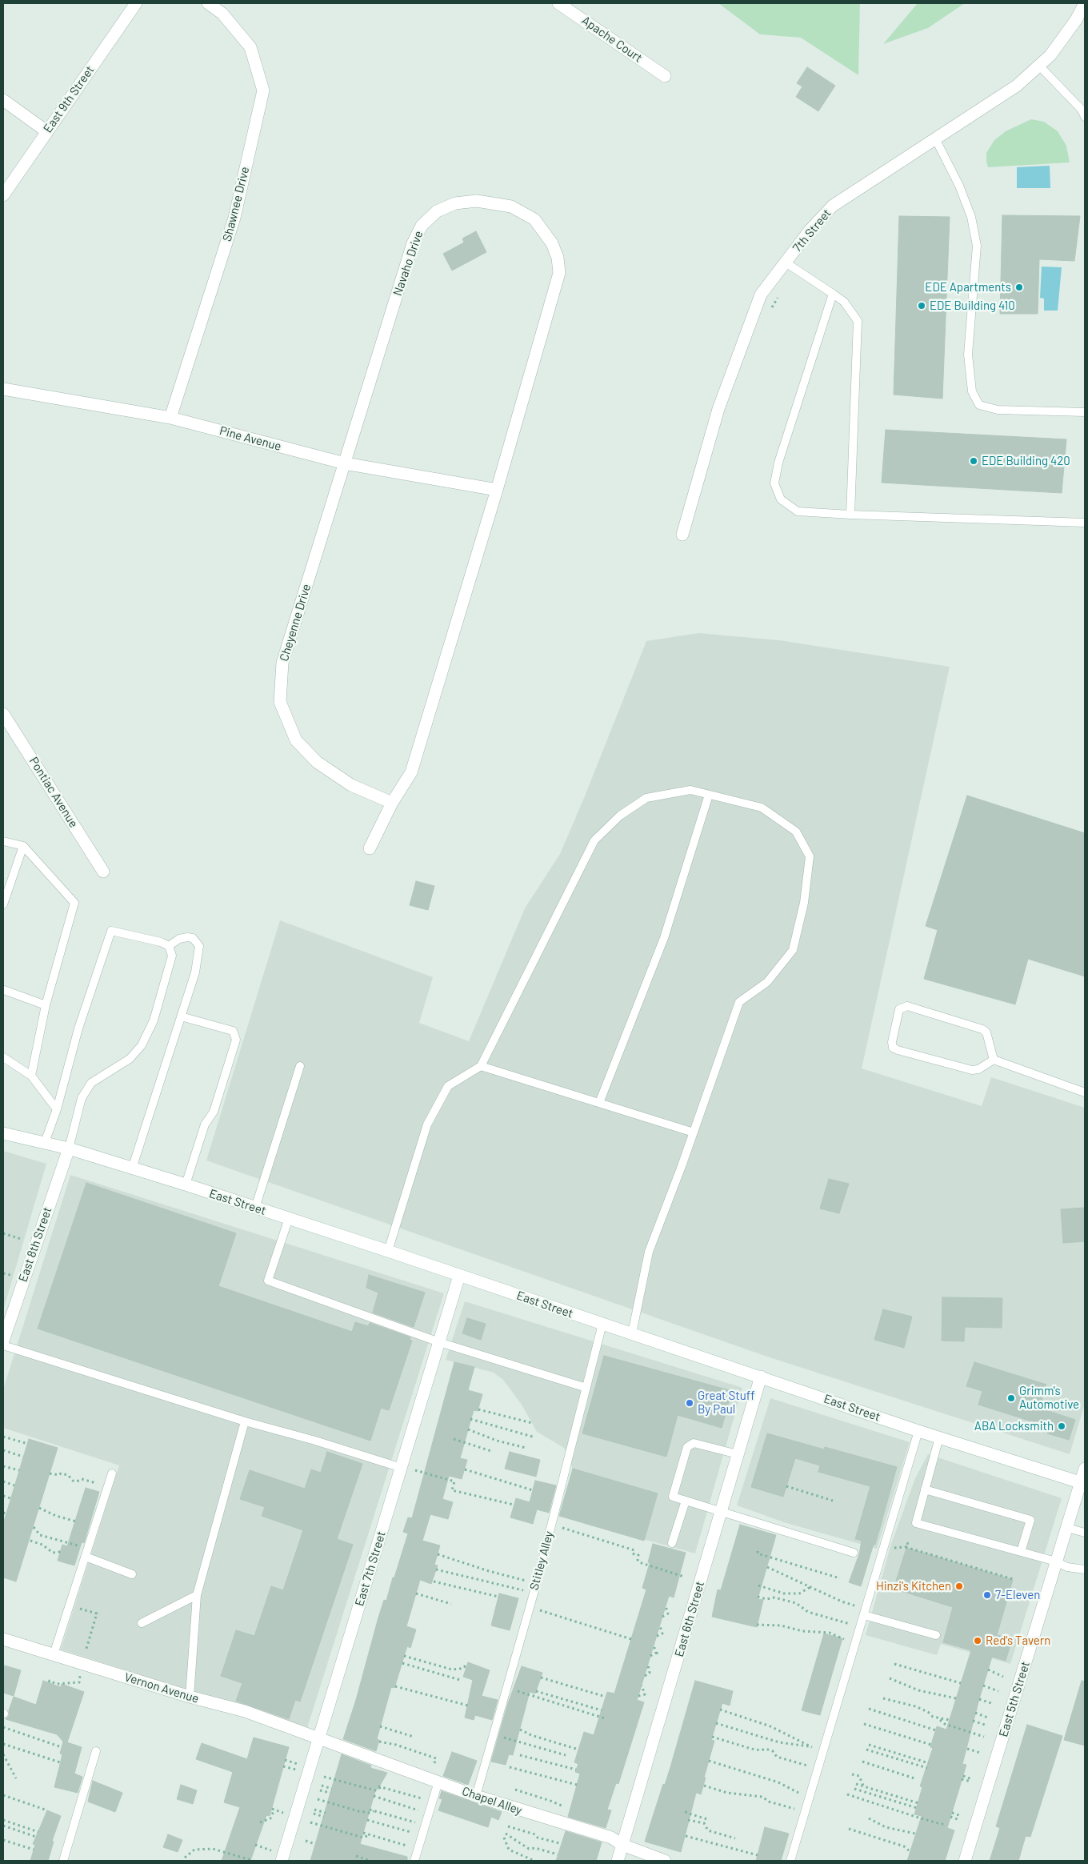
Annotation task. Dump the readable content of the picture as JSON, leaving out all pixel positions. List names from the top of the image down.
{
  "streets": {
    "street": [
      "Apache Court",
      "East 9th Street",
      "Shawnee Drive",
      "7th Street",
      "Navaho Drive",
      "Pine Avenue",
      "Cheyenne Drive",
      "Pontiac Avenue",
      "East Street",
      "East 8th Street",
      "East 7th Street",
      "East 6th Street",
      "Vernon Avenue",
      "East 5th Street",
      "Chapel Alley"
    ],
    "lane": ["Stitley Alley"]
  },
  "crossings": [
    ["Shawnee Drive", "Pine Avenue"],
    ["Navaho Drive", "Pine Avenue"],
    ["Navaho Drive", "Cheyenne Drive"],
    ["Pine Avenue", "Cheyenne Drive"],
    ["East Street", "East 8th Street"],
    ["East Street", "Stitley Alley"],
    ["East Street", "East 7th Street"],
    ["East Street", "East 6th Street"],
    ["East Street", "East 5th Street"],
    ["Stitley Alley", "Chapel Alley"],
    ["East 7th Street", "Vernon Avenue"],
    ["East 7th Street", "Chapel Alley"],
    ["East 6th Street", "Chapel Alley"],
    ["Vernon Avenue", "Chapel Alley"]
  ],
  "places": [
    "EDE Apartments",
    "EDE Building 410",
    "EDE Building 420",
    "Grimm's Automotive",
    "Great Stuff By Paul",
    "ABA Locksmith",
    "Hinzi's Kitchen",
    "7-Eleven",
    "Red's Tavern"
  ]
}
